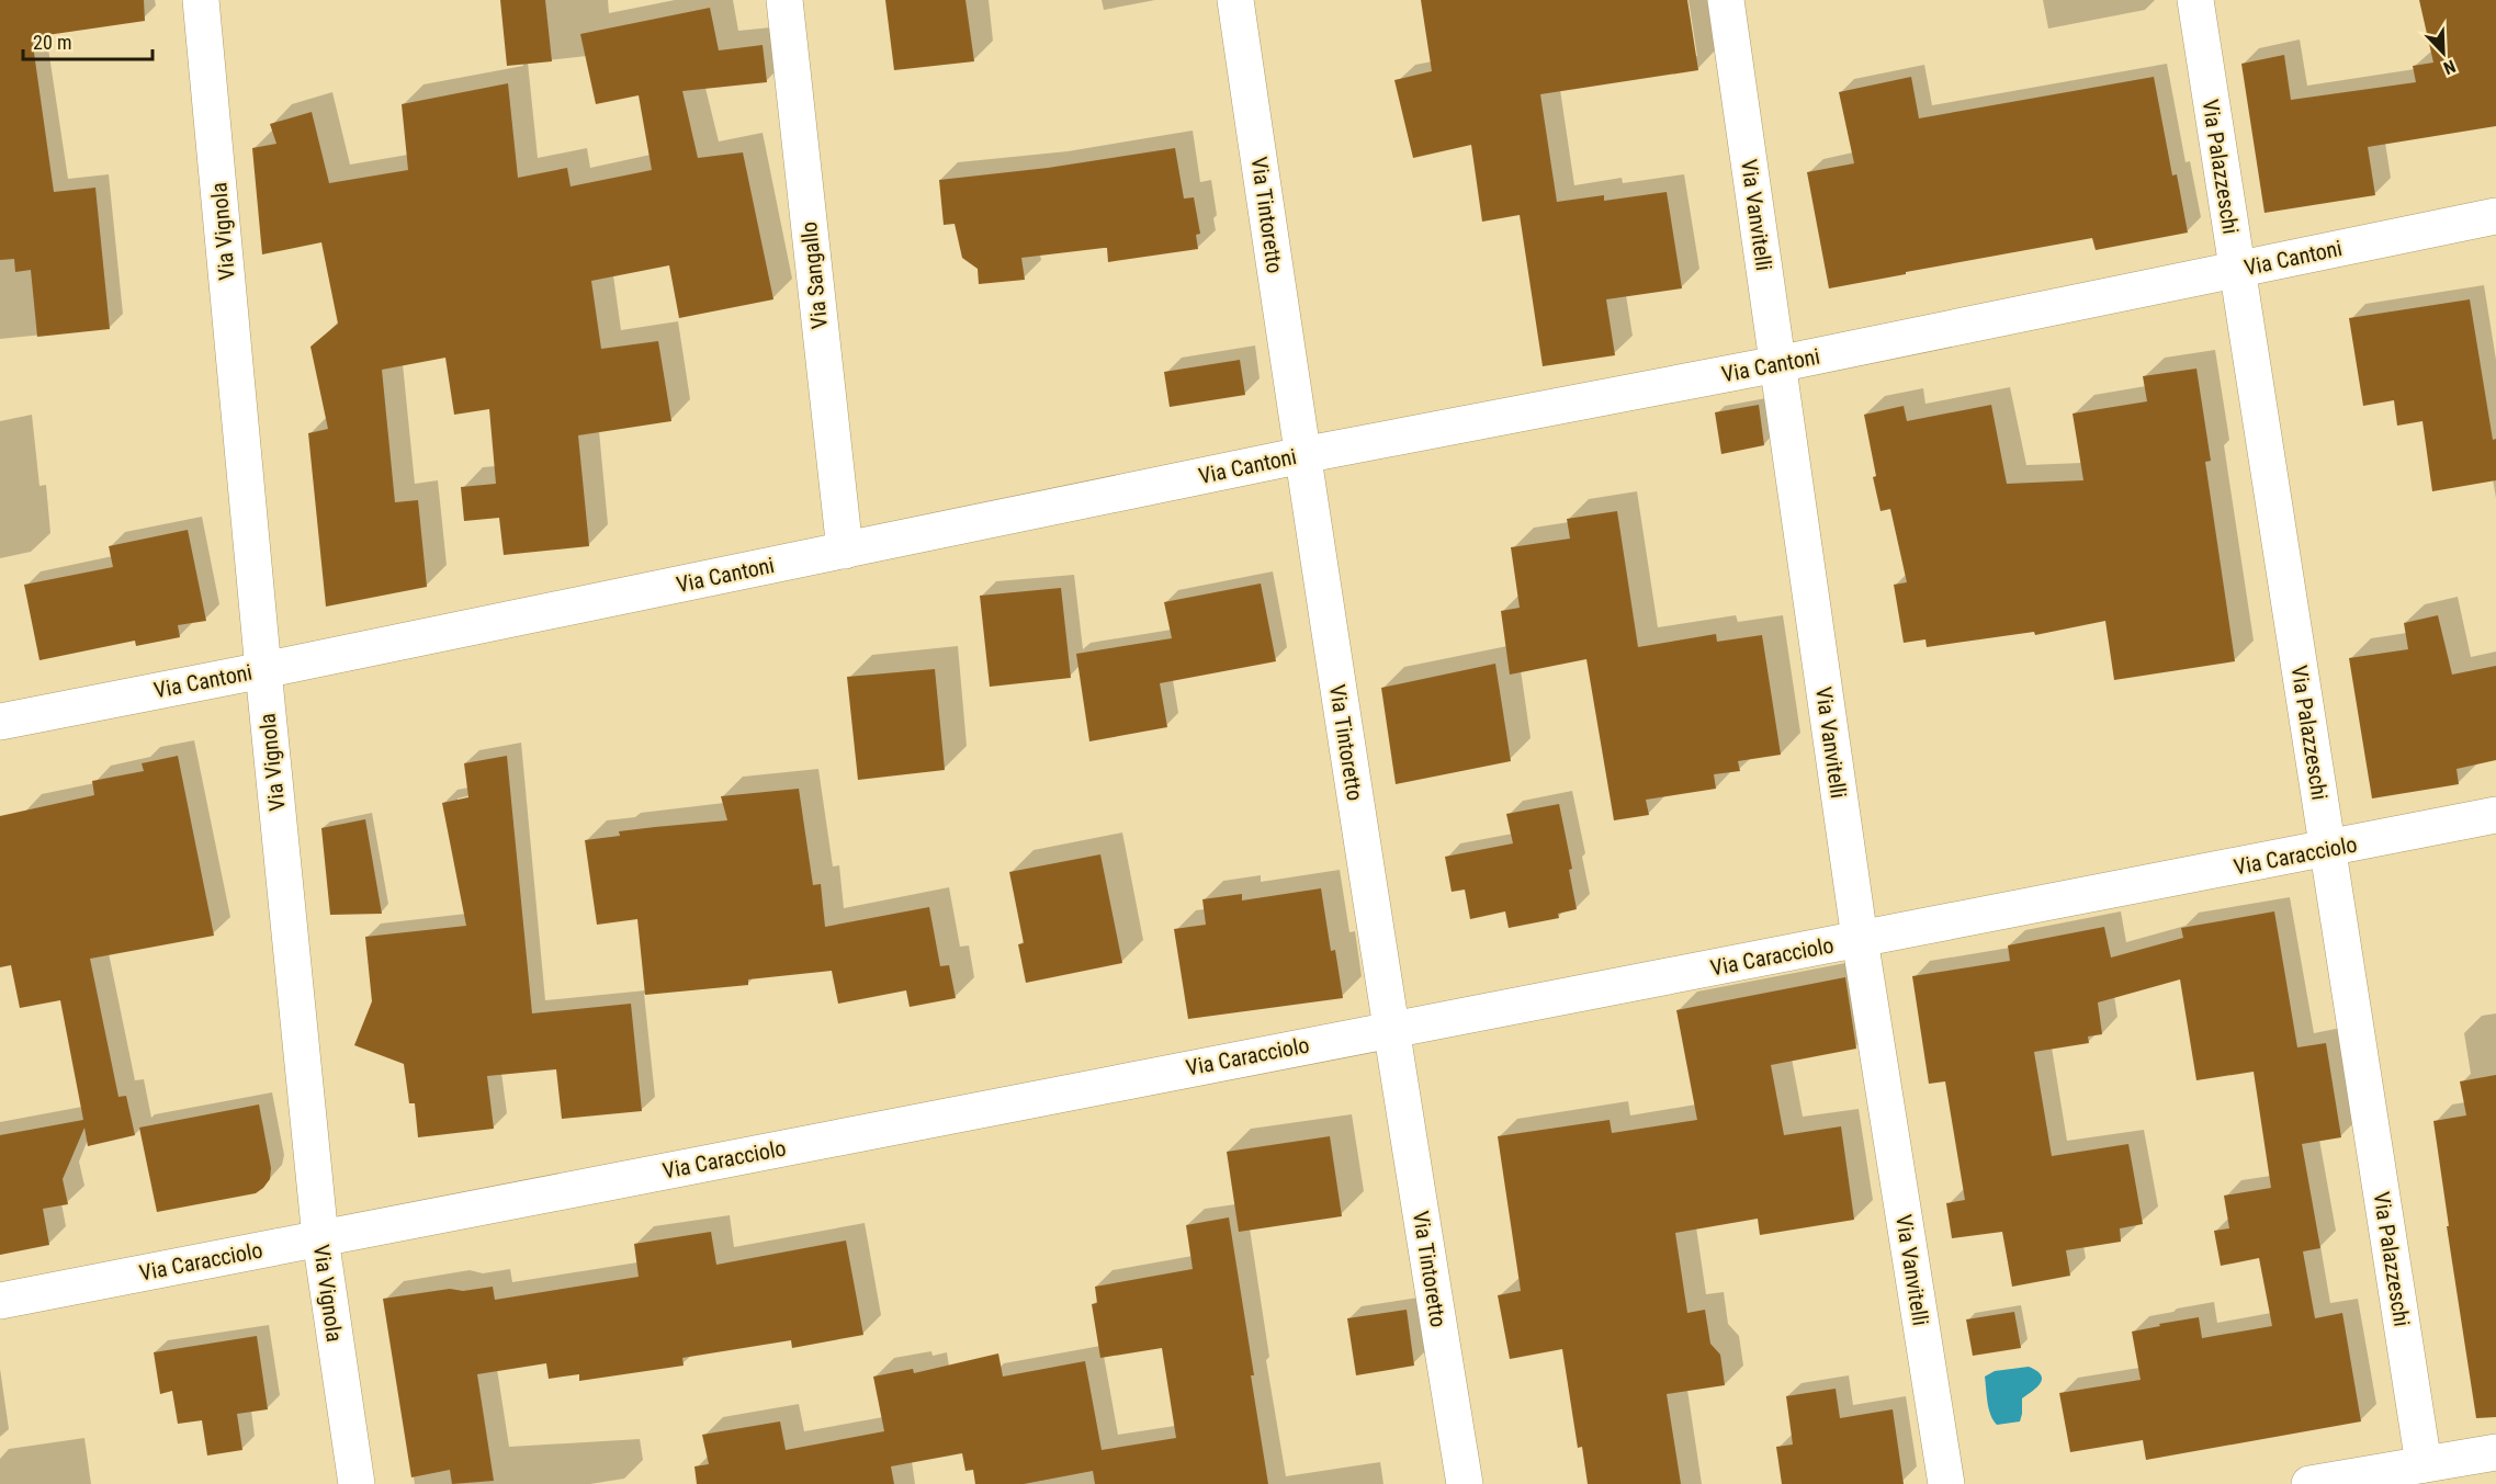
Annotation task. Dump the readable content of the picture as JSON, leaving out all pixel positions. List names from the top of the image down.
{
  "streets": {
    "street": [
      "Via Palazzeschi",
      "Via Tintoretto",
      "Via Vanvitelli",
      "Via Vignola",
      "Via Cantoni",
      "Via Sangallo",
      "Via Caracciolo"
    ]
  },
  "crossings": [
    ["Via Palazzeschi", "Via Cantoni"],
    ["Via Palazzeschi", "Via Caracciolo"],
    ["Via Tintoretto", "Via Cantoni"],
    ["Via Tintoretto", "Via Caracciolo"],
    ["Via Vanvitelli", "Via Cantoni"],
    ["Via Vanvitelli", "Via Caracciolo"],
    ["Via Vignola", "Via Cantoni"],
    ["Via Vignola", "Via Caracciolo"],
    ["Via Cantoni", "Via Sangallo"]
  ],
  "scale_bar": "20 m",
  "north": "bottom right"
}
